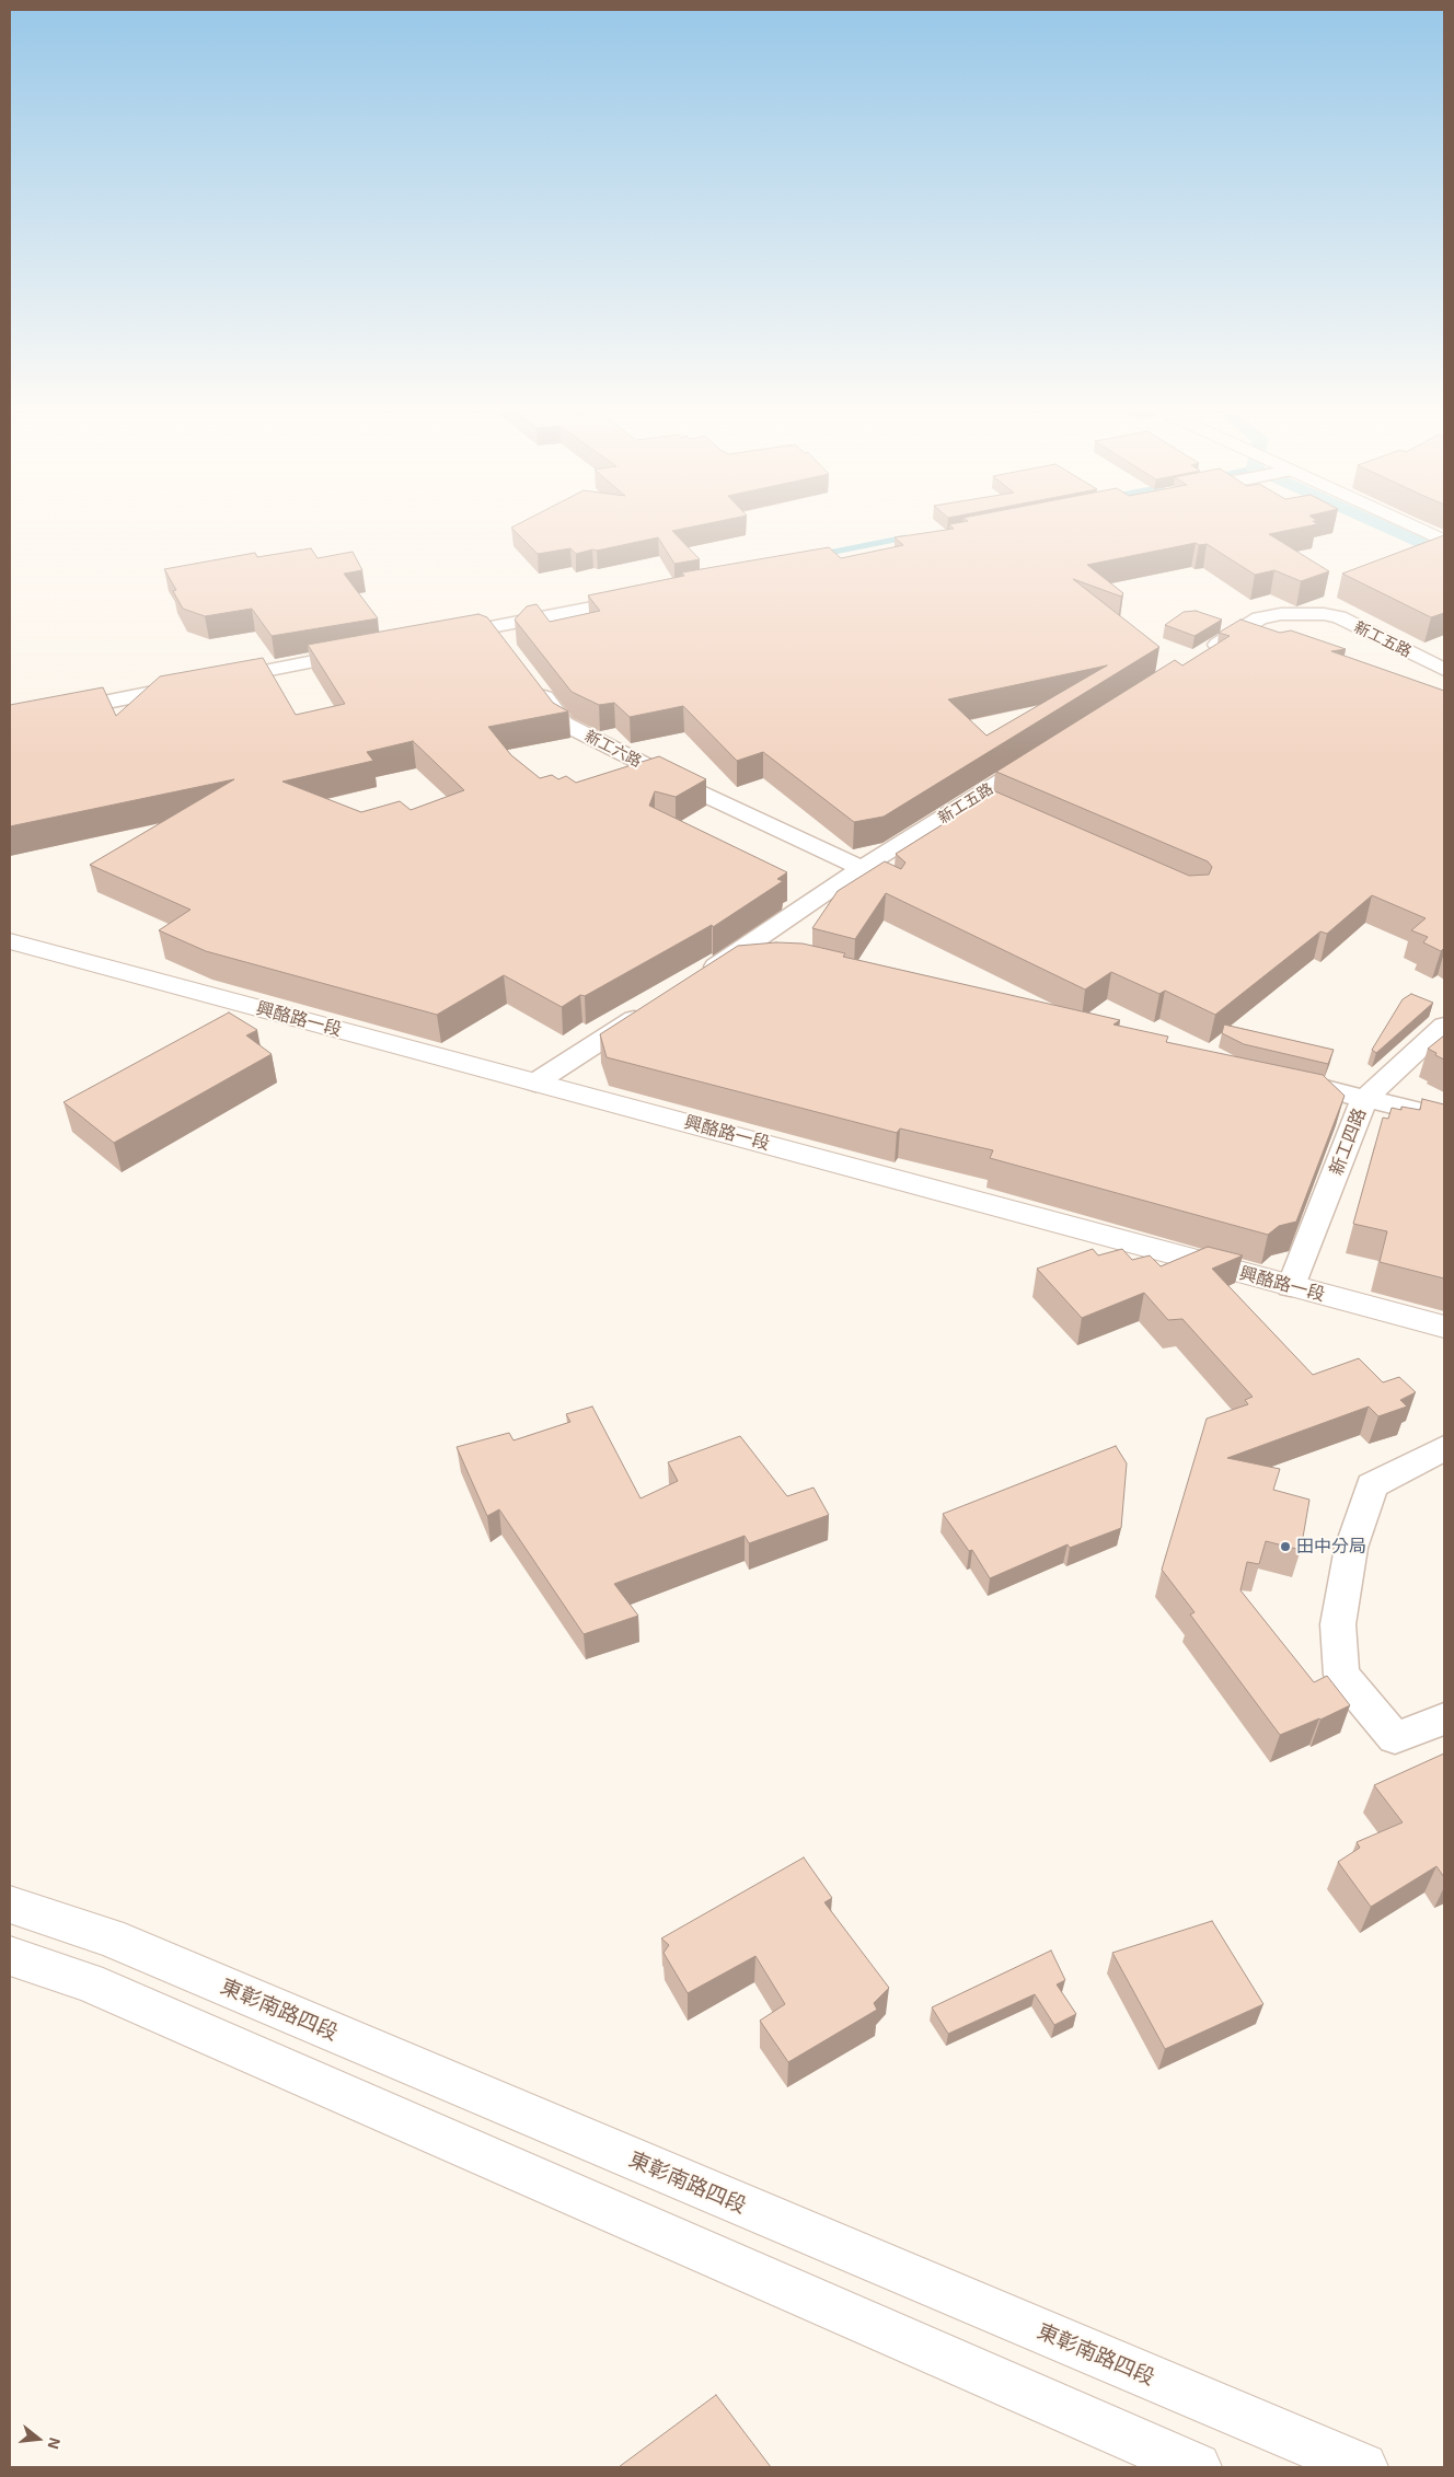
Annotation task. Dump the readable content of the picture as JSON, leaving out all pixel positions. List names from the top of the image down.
{
  "streets": {
    "street": [
      "新工五路",
      "新工六路",
      "興酪路一段",
      "新工四路",
      "東彰南路四段"
    ]
  },
  "crossings": [
    ["新工五路", "新工六路"],
    ["興酪路一段", "新工四路"]
  ],
  "places": ["田中分局"],
  "north": "right"
}
